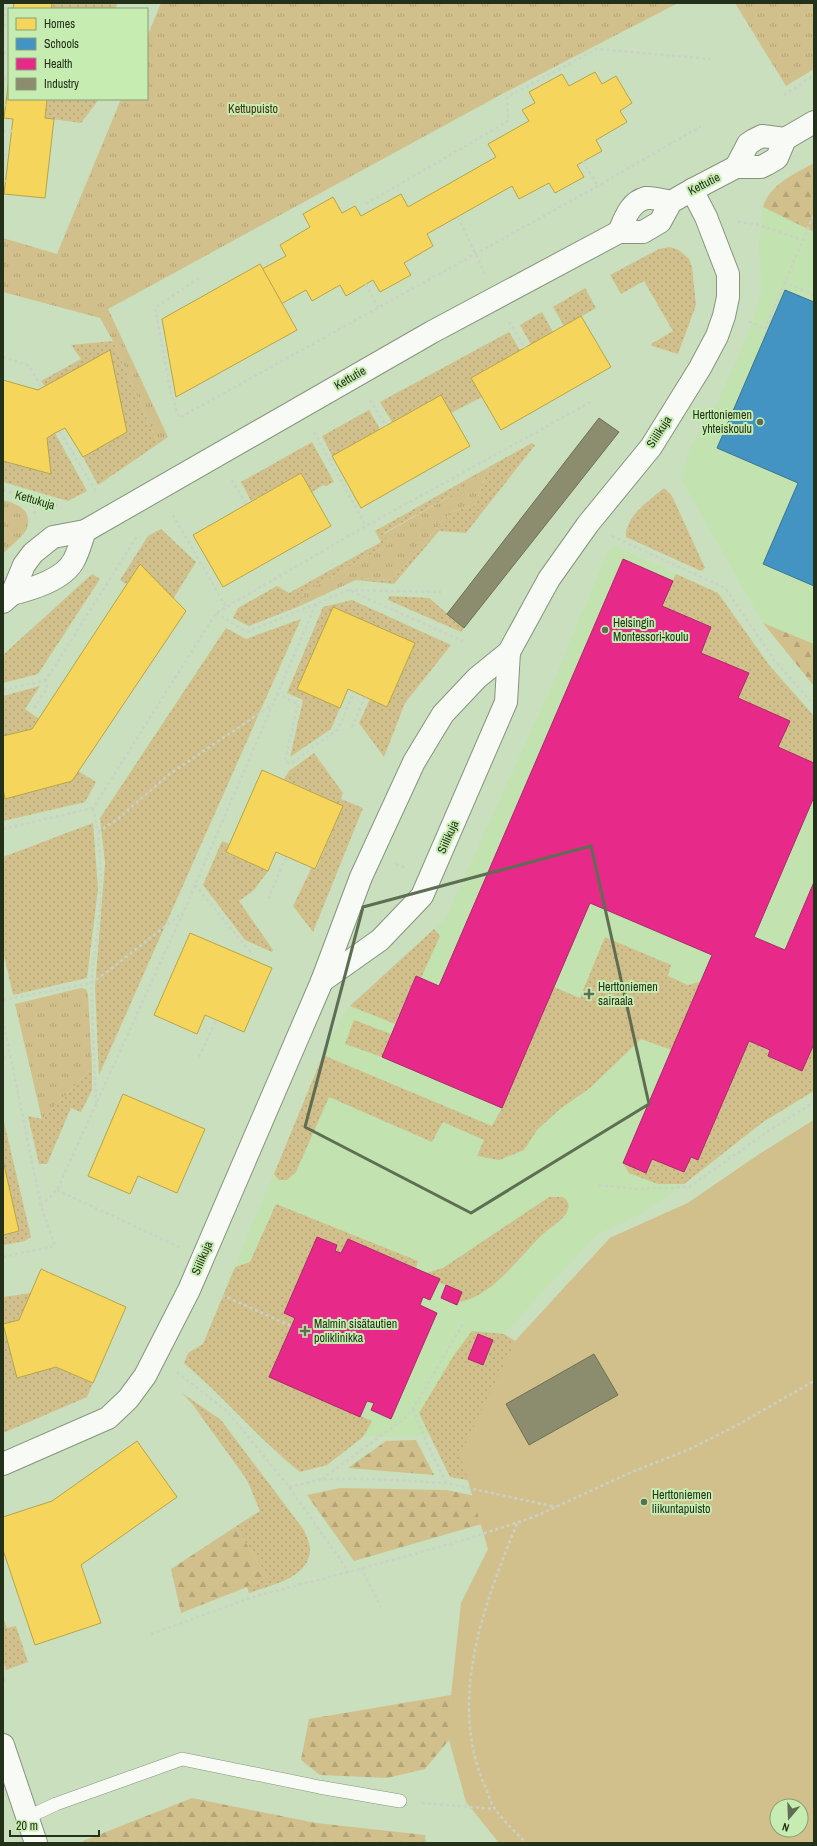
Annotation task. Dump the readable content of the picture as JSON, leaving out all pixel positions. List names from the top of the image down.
{
  "streets": {
    "street": ["Kettutie", "Siilikuja"],
    "path": ["Kettukuja"]
  },
  "crossings": [
    ["Kettutie", "Siilikuja"]
  ],
  "parks": ["Kettupuisto"],
  "places": {
    "other": ["Herttoniemen yhteiskoulu", "Helsingin Montessori-koulu", "Herttoniemen liikuntapuisto"],
    "health": ["Herttoniemen sairaala", "Malmin sisätautien poliklinikka"]
  },
  "legend": [
    "Homes",
    "Schools",
    "Health",
    "Industry"
  ],
  "scale_bar": "20 m",
  "north": "bottom"
}
